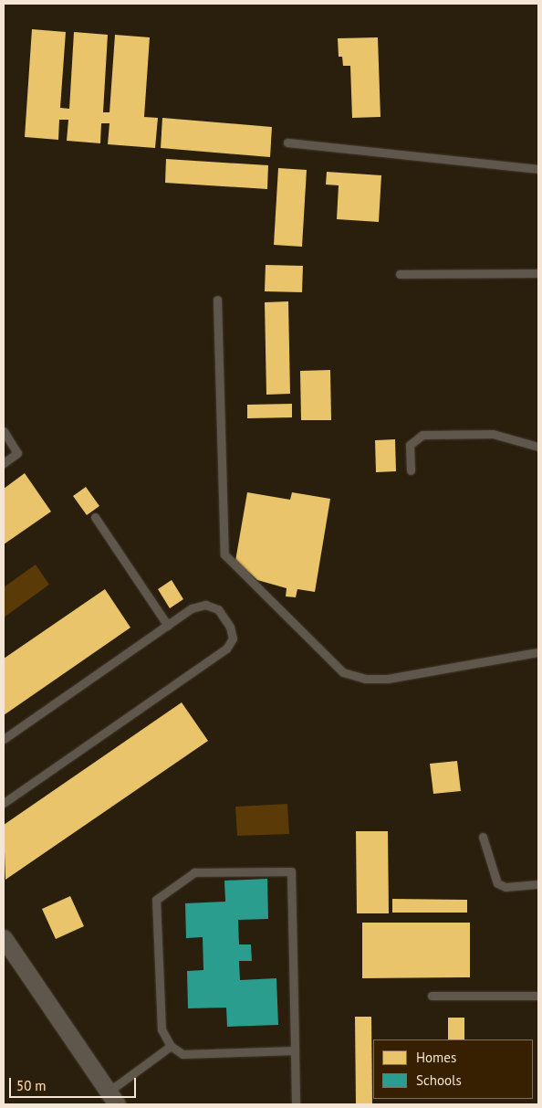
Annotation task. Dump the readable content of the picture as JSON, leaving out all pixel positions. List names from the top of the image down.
{
  "legend": ["Homes", "Schools"],
  "scale_bar": "50 m"
}
